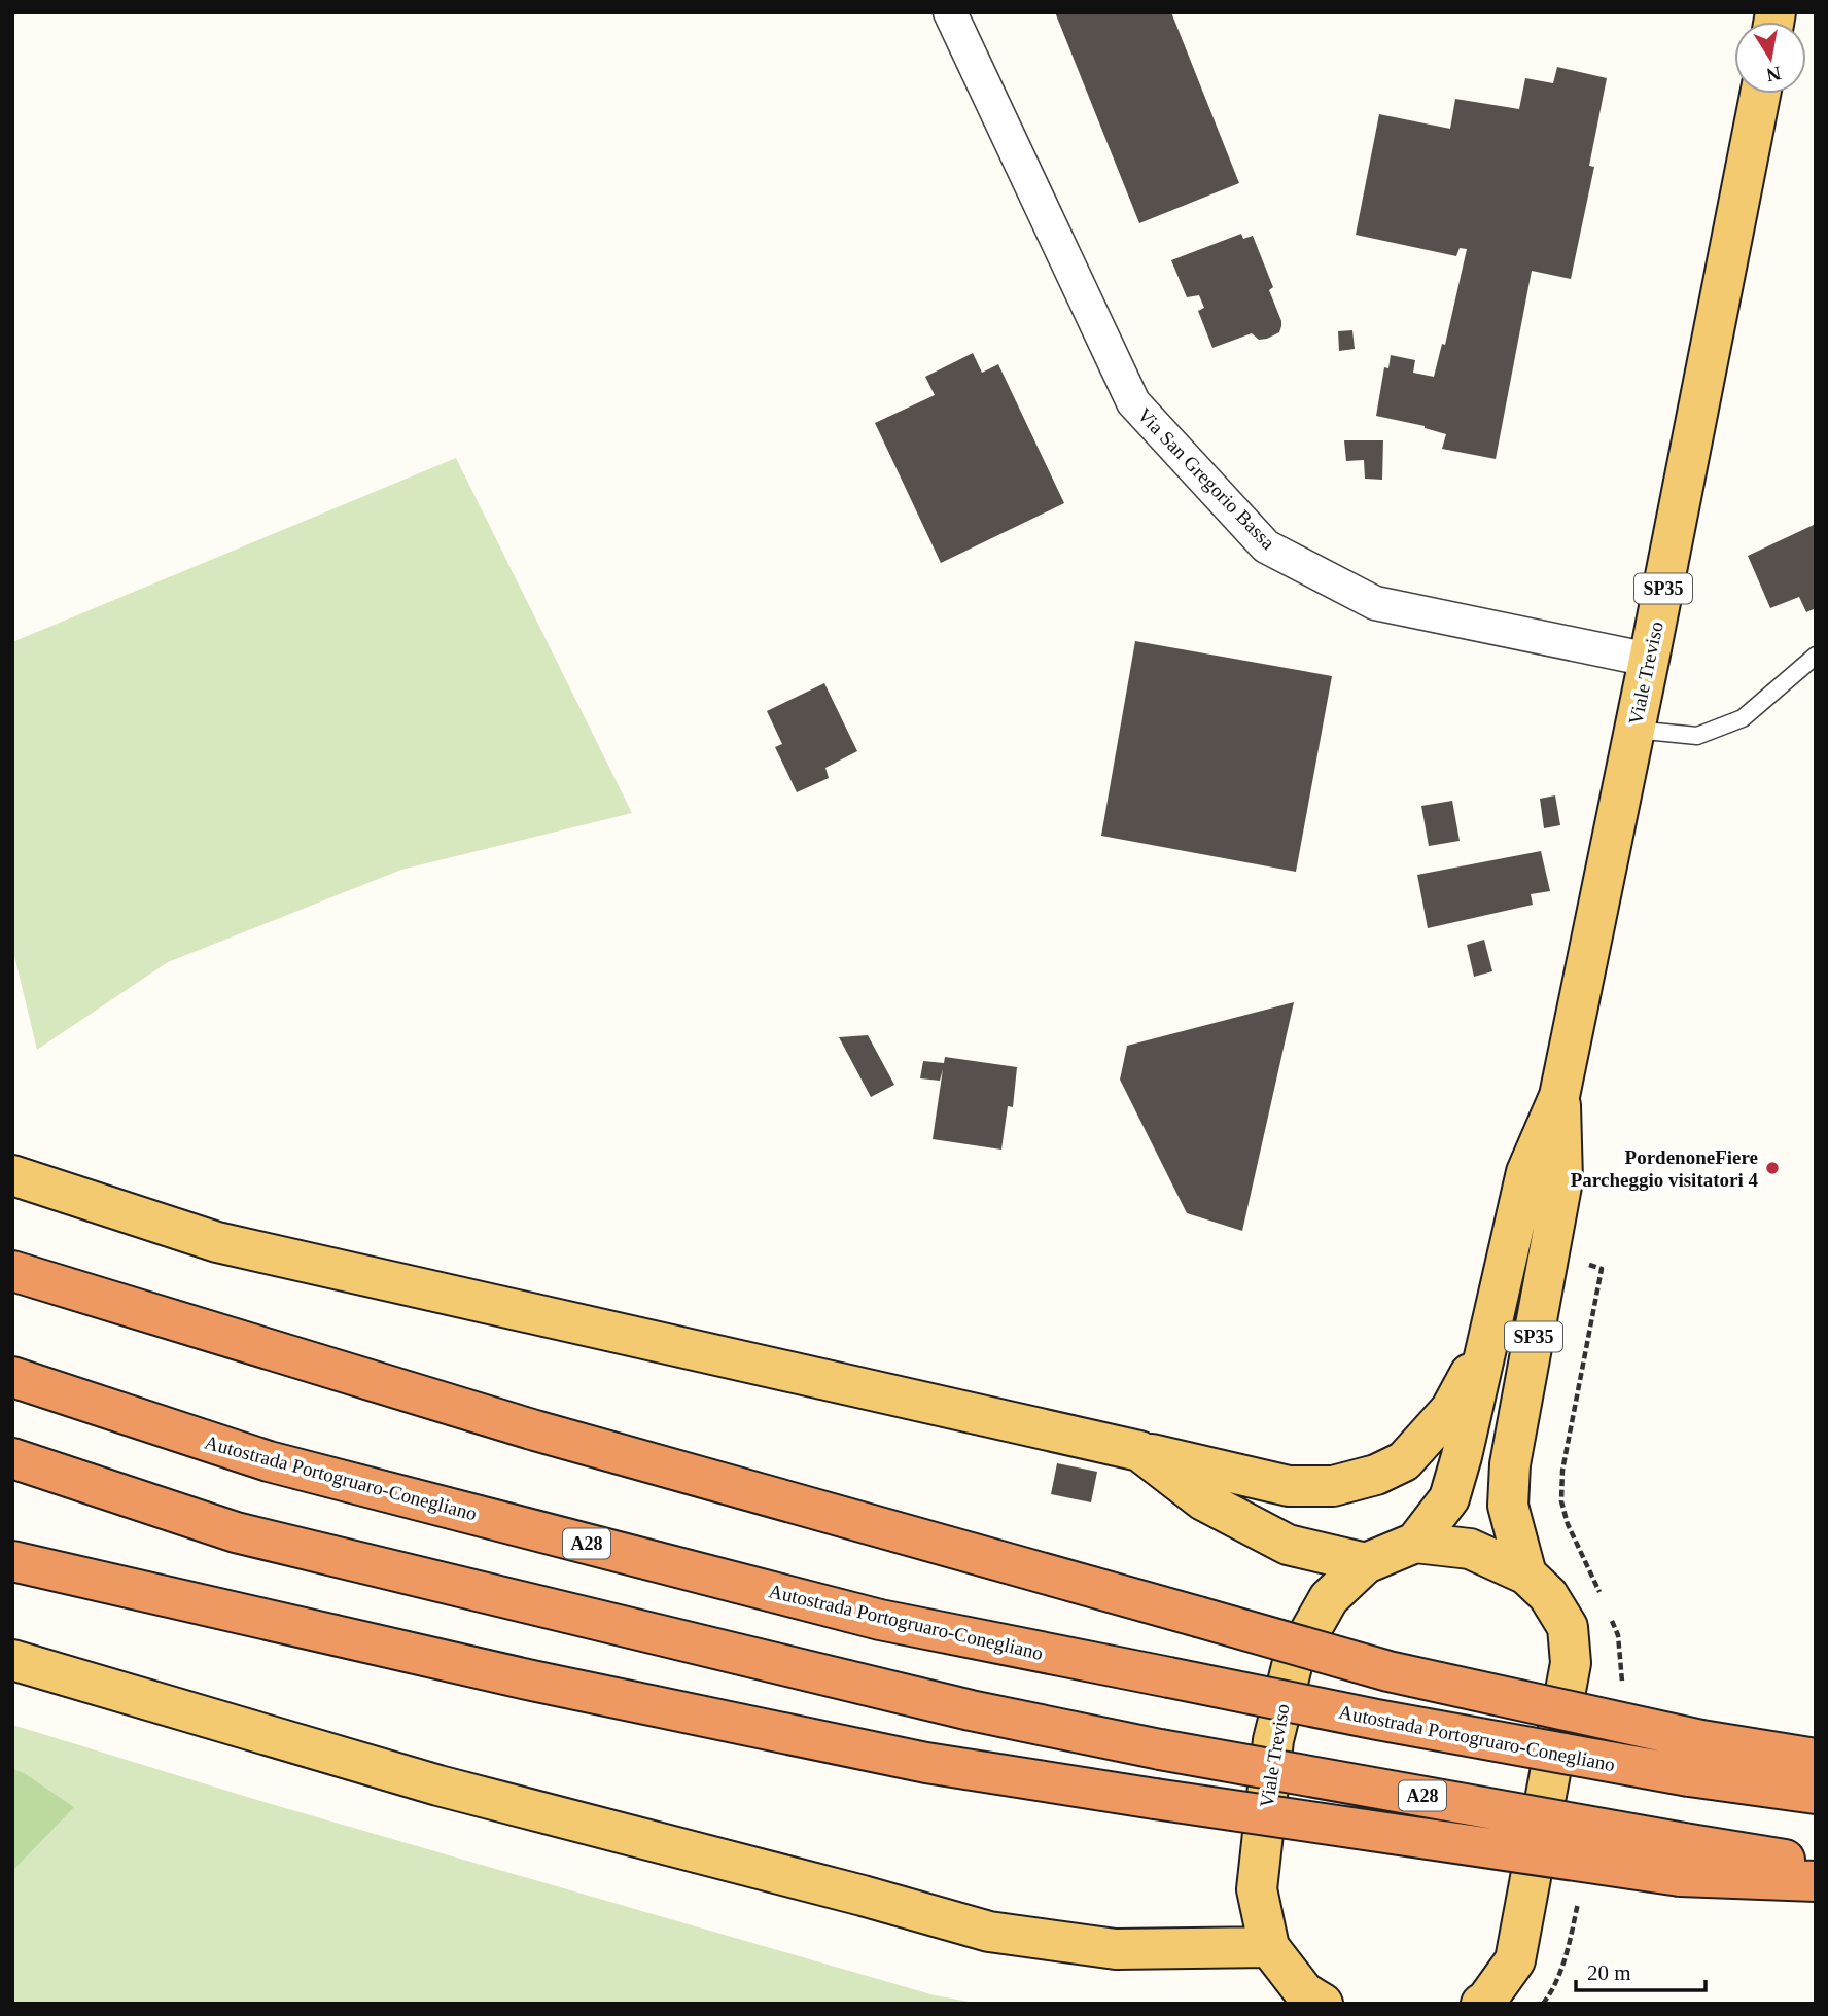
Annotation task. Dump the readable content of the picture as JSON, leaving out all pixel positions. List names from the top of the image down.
{
  "streets": {
    "highway": ["Autostrada Portogruaro-Conegliano", "A28"],
    "main road": ["SP35", "Viale Treviso"],
    "street": ["Via San Gregorio Bassa"]
  },
  "crossings": [
    ["Via San Gregorio Bassa", "Viale Treviso"]
  ],
  "places": ["PordenoneFiere Parcheggio visitatori 4"],
  "scale_bar": "20 m",
  "north": "bottom"
}
